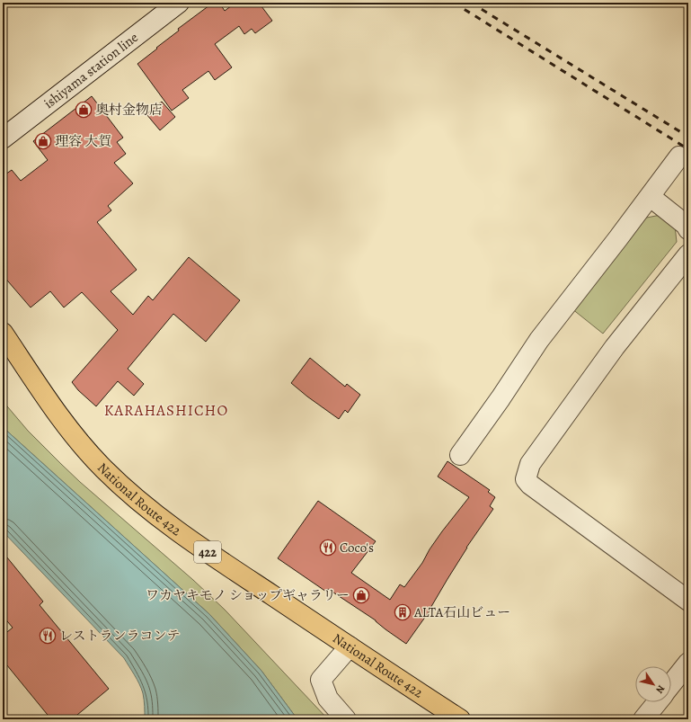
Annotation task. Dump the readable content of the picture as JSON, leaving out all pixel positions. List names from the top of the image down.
{
  "streets": {
    "highway": ["National Route 422", "422"],
    "street": ["ishiyama station line"]
  },
  "districts": ["KARAHASHICHO"],
  "places": {
    "shop": ["奥村金物店", "理容 大賀", "ワカヤキモノ ショップギャラリー"],
    "restaurant": ["Coco's", "レストランラコンテ"],
    "building": ["ALTA石山ビュー"]
  },
  "north": "bottom right"
}
